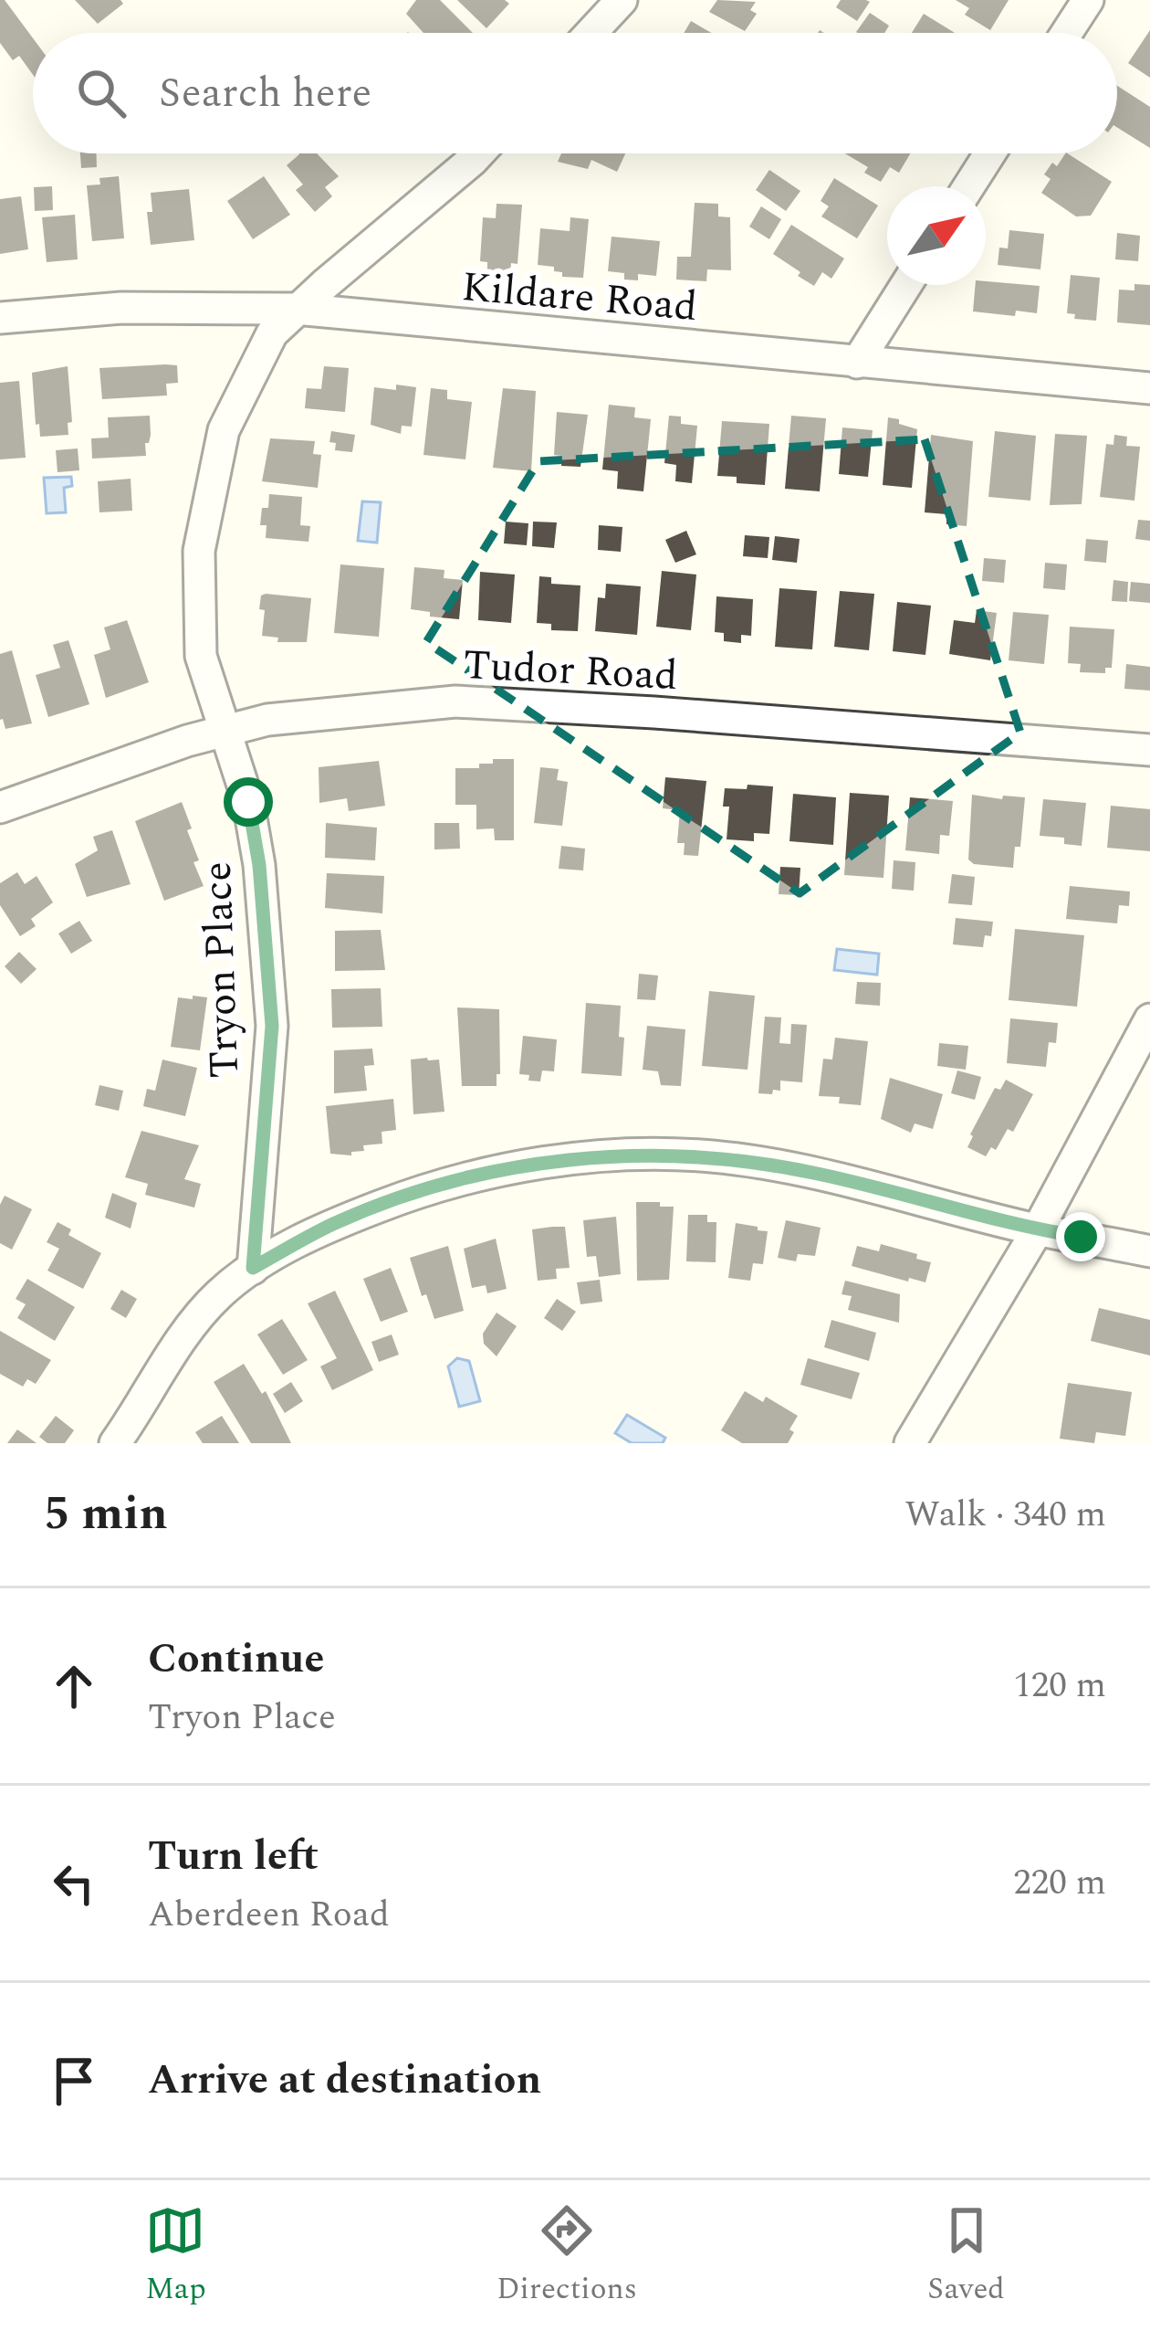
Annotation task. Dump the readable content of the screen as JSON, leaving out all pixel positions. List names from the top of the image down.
{
  "streets": {
    "street": ["Kildare Road", "Tudor Road", "Tryon Place"]
  },
  "crossings": [
    ["Kildare Road", "Tryon Place"],
    ["Tudor Road", "Tryon Place"]
  ],
  "north": "top right",
  "page": {
    "search": "Search here",
    "heading": ["5 min", "Walk · 340 m"],
    "list": [
      ["Continue", "Tryon Place", "120 m"],
      ["Turn left", "Aberdeen Road", "220 m"],
      "Arrive at destination"
    ],
    "nav": ["Map", "Directions", "Saved"]
  }
}
